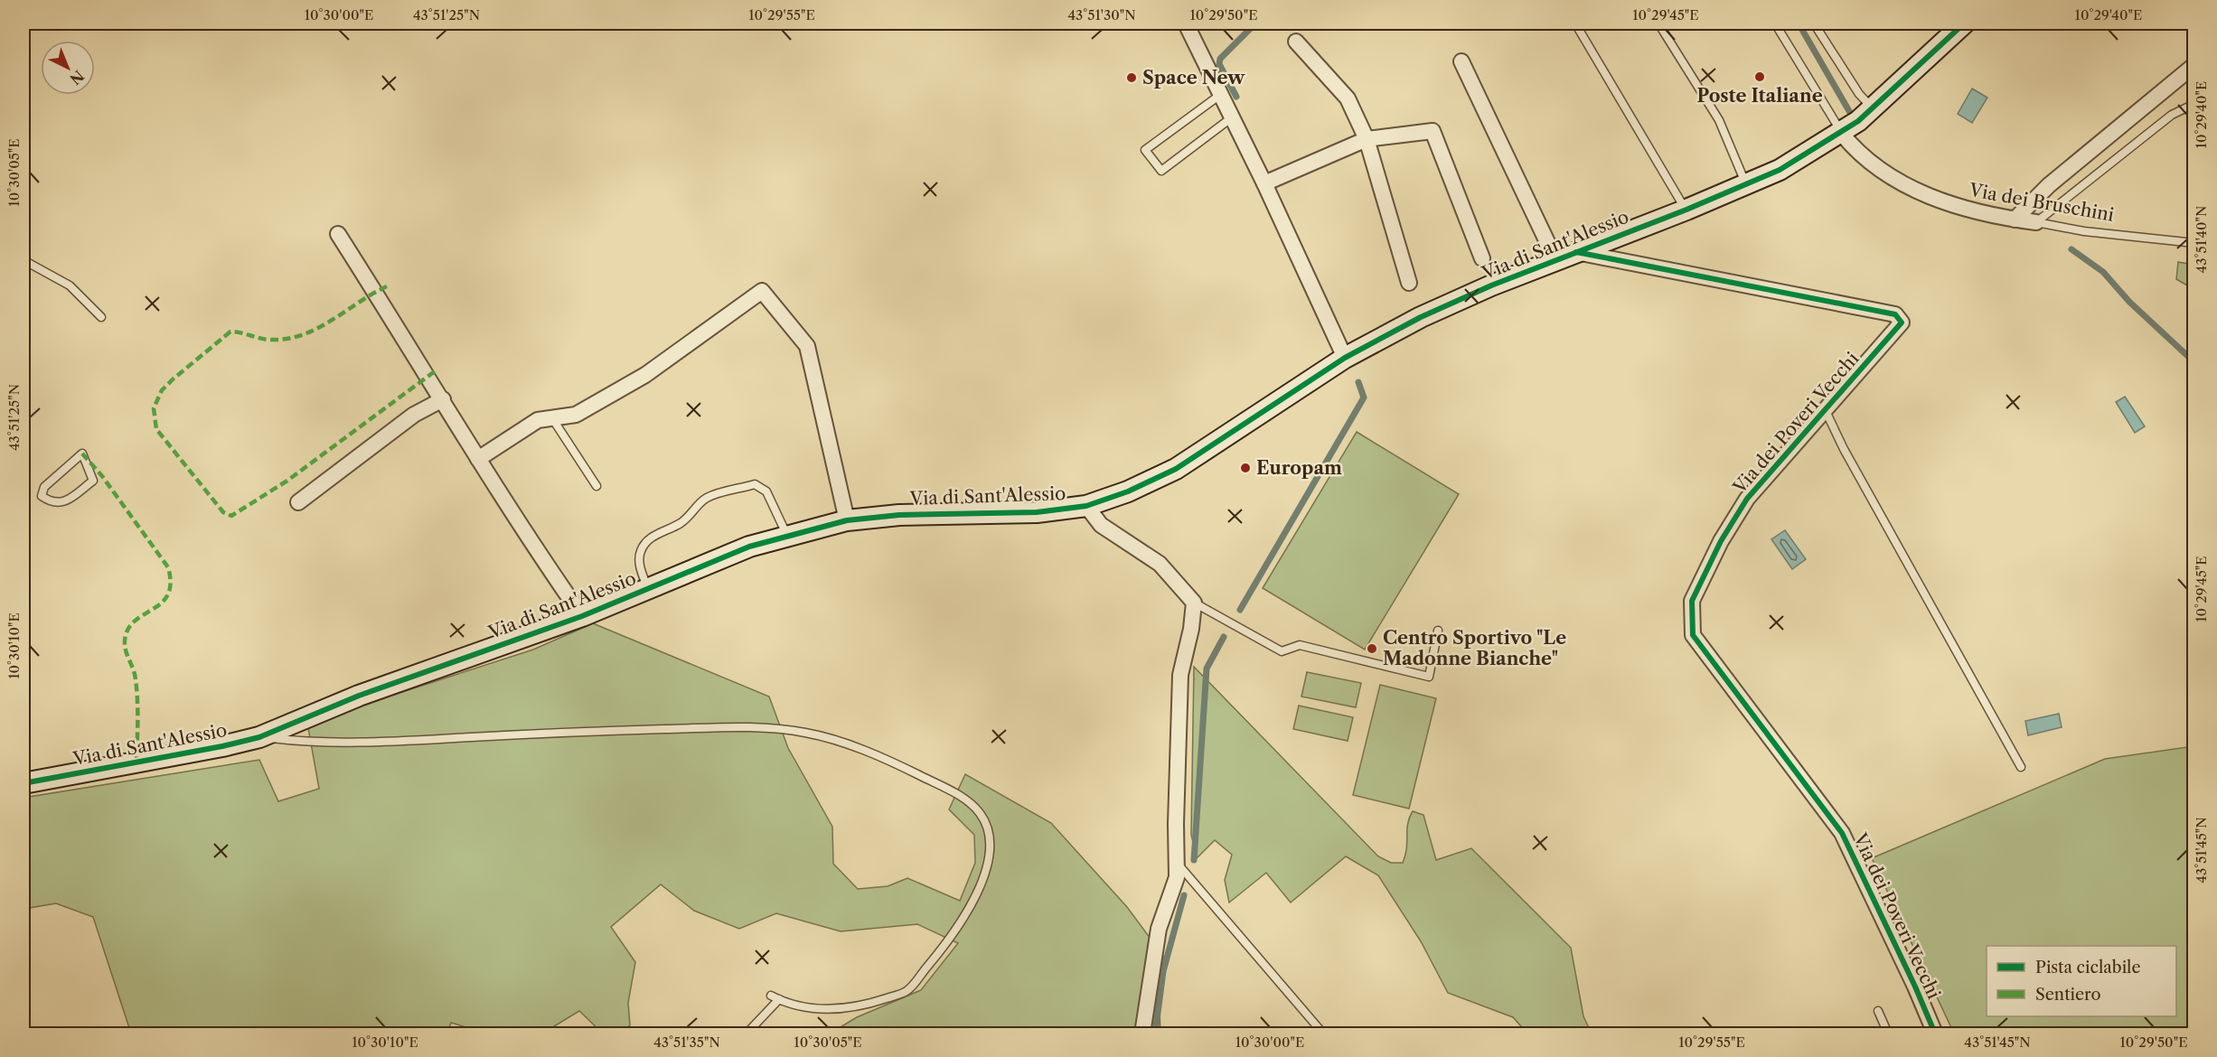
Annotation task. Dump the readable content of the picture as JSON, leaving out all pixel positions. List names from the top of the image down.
{
  "streets": {
    "street": ["Via dei Bruschini", "Via di Sant'Alessio", "Via dei Poveri Vecchi"]
  },
  "crossings": [
    ["Via dei Bruschini", "Via di Sant'Alessio"],
    ["Via di Sant'Alessio", "Via dei Poveri Vecchi"]
  ],
  "places": [
    "Poste Italiane",
    "Space New",
    "Europam",
    "Centro Sportivo \"Le Madonne Bianche\""
  ],
  "legend": ["Pista ciclabile", "Sentiero"],
  "north": "bottom right",
  "coordinates": [
    "10°30'00\"E",
    "43°51'25\"N",
    "10°29'55\"E",
    "43°51'30\"N",
    "10°29'50\"E",
    "10°29'45\"E",
    "10°29'40\"E",
    "10°30'05\"E",
    "43°51'40\"N",
    "10°30'10\"E",
    "43°51'45\"N",
    "43°51'35\"N"
  ]
}
